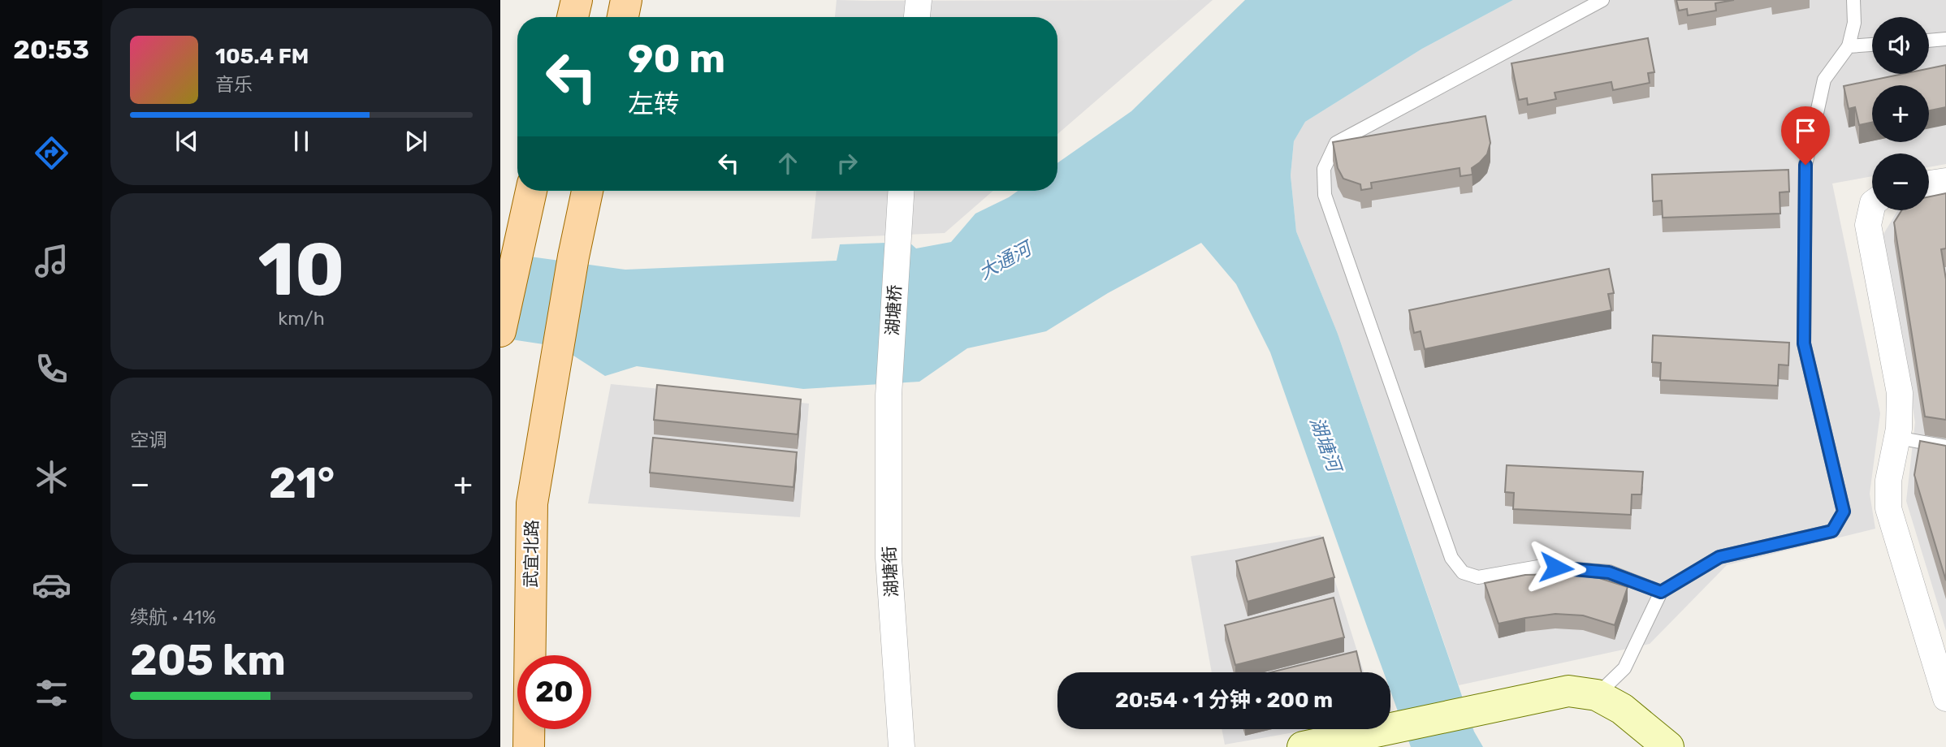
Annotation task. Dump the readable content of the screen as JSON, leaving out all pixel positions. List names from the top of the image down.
{
  "streets": {
    "main road": ["武宜北路"],
    "street": ["湖塘桥", "湖塘街"]
  },
  "crossings": [
    ["湖塘桥", "湖塘街"]
  ],
  "water": ["大通河", "湖塘河"],
  "page": {
    "tabs": "20:53",
    "map_buttons": ["+", "−"],
    "turn": ["90 m", "左转"],
    "song": ["105.4 FM", "音乐"],
    "tile": [
      ["10", "km/h"],
      "空调",
      ["续航 · 41%", "205 km"]
    ],
    "heat": ["−", "21°", "+"],
    "limit": "20",
    "trip": "20:54 · 1 分钟 · 200 m"
  }
}
